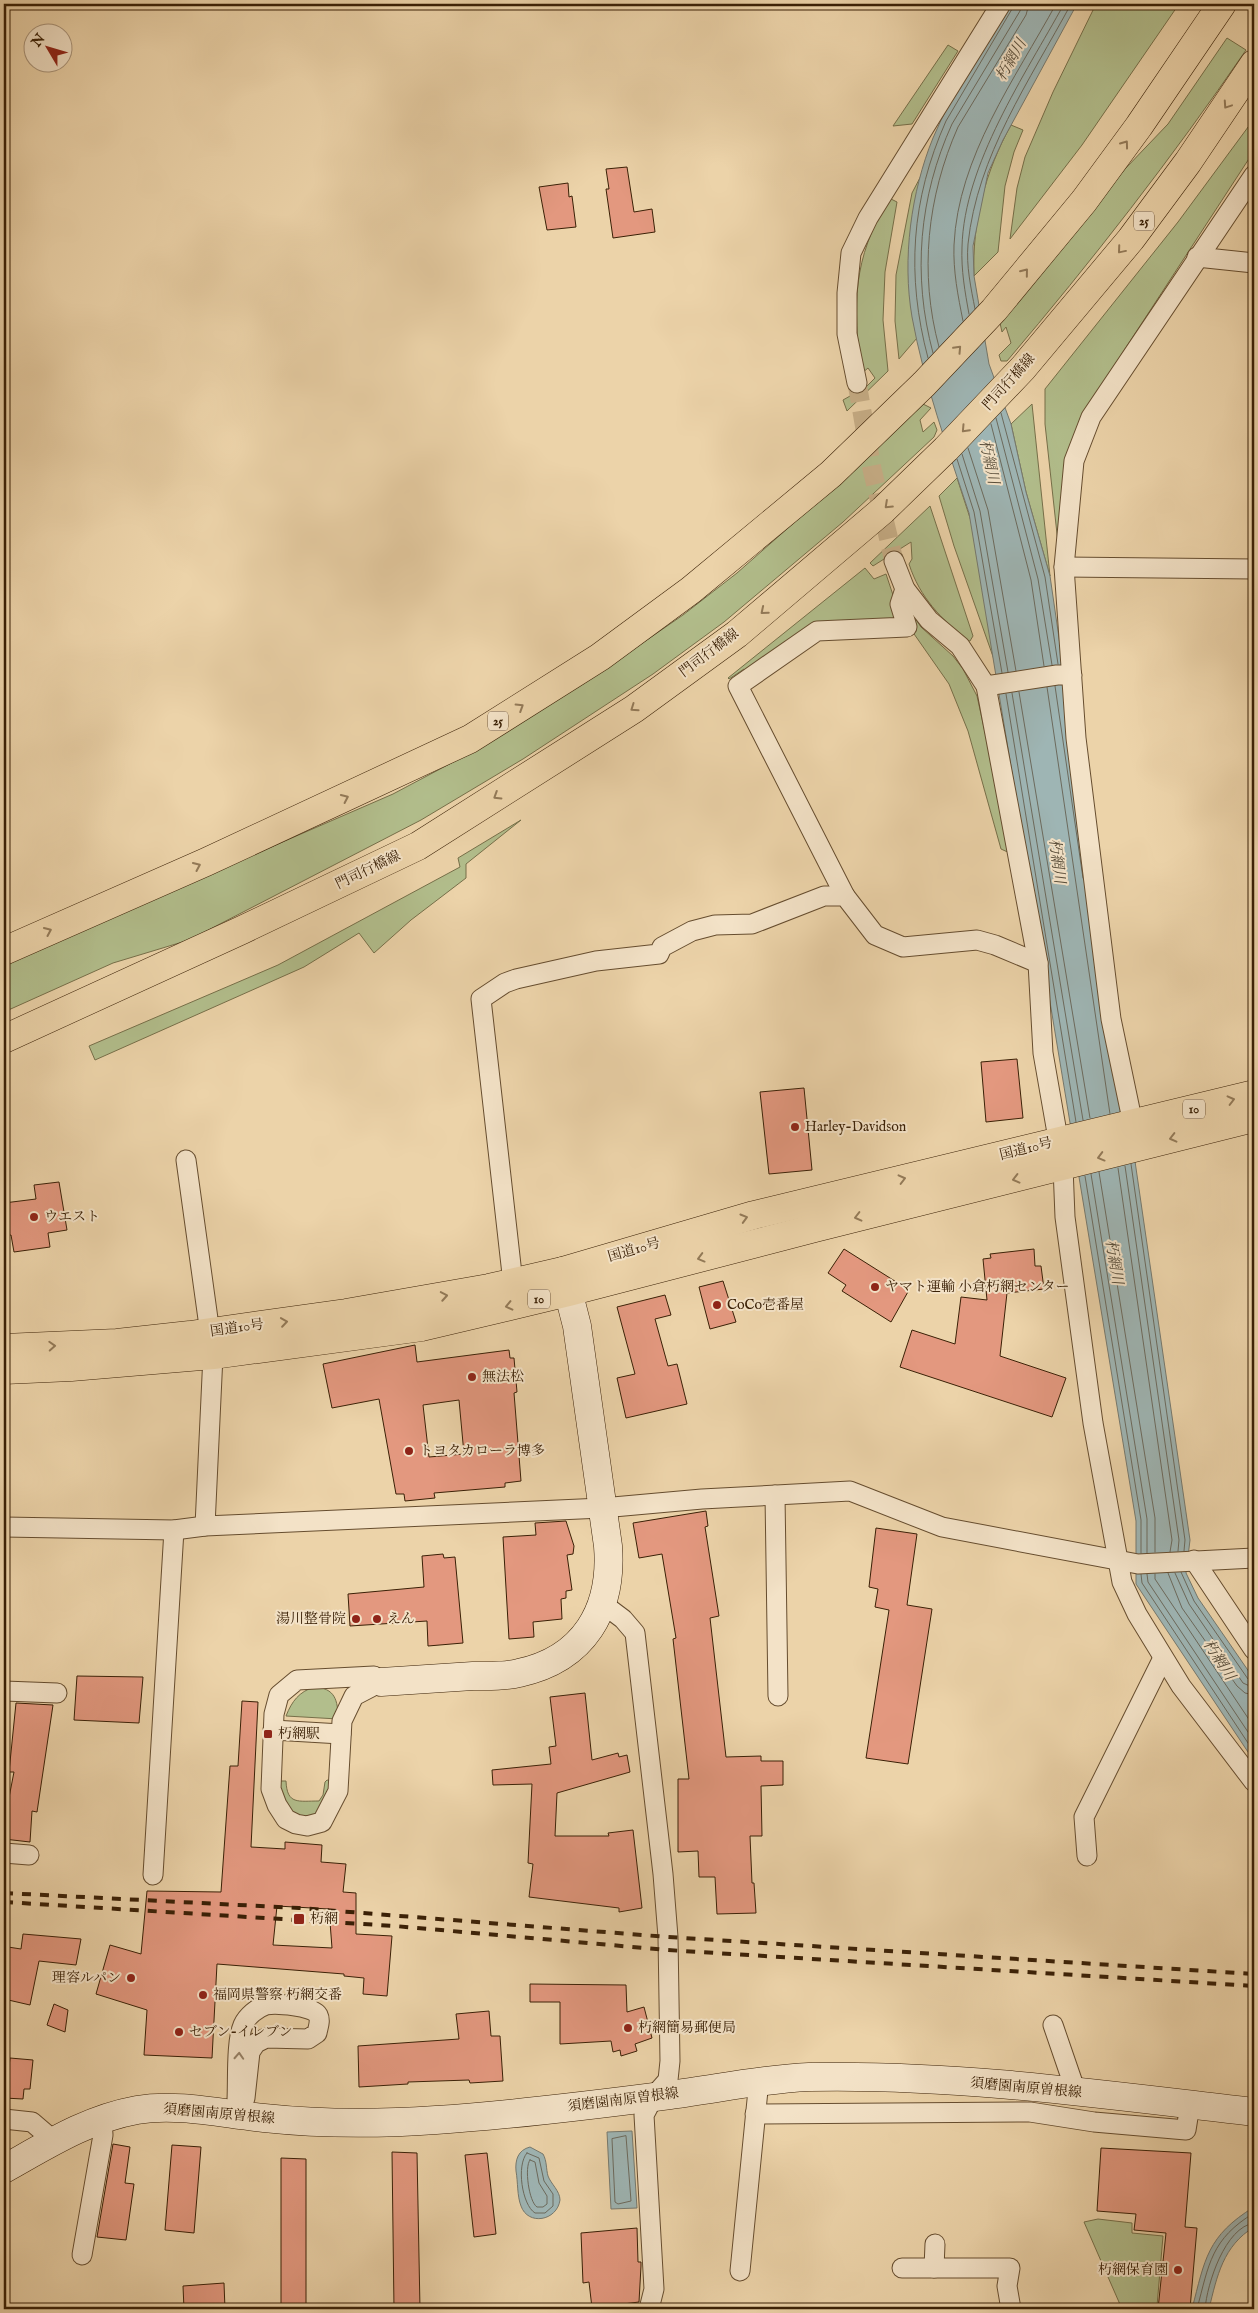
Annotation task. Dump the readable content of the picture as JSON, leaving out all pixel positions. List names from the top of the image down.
{
  "streets": {
    "main road": [
      "25",
      "門司行橋線",
      "10",
      "国道10号",
      "須磨園南原曽根線"
    ]
  },
  "water": ["朽網川"],
  "places": {
    "other": [
      "Harley-Davidson",
      "ウエスト",
      "ヤマト運輸 小倉朽網センター",
      "CoCo壱番屋",
      "無法松",
      "トヨタカローラ博多",
      "湯川整骨院",
      "えん",
      "理容ルパン",
      "福岡県警察 朽網交番",
      "朽網簡易郵便局",
      "セブン-イレブン",
      "朽網保育園"
    ],
    "transit": ["朽網駅", "朽網"]
  },
  "north": "top left"
}
